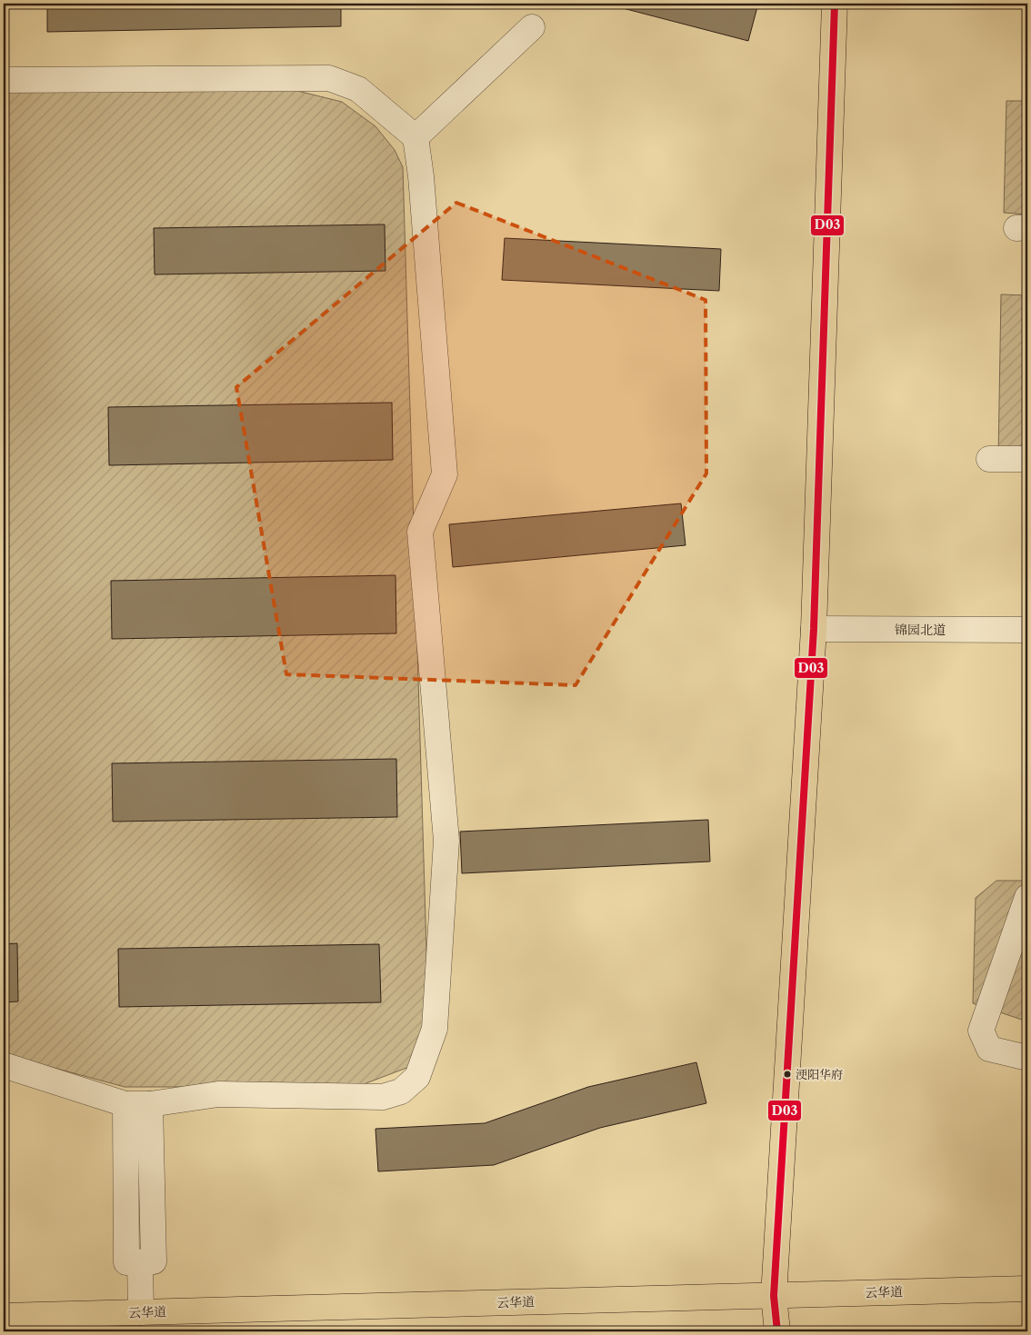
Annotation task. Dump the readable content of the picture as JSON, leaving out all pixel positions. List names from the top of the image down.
{
  "streets": {
    "main road": ["云华道"],
    "street": ["锦园北道"]
  },
  "places": ["浭阳华府"],
  "lines": ["transit line D03"]
}
